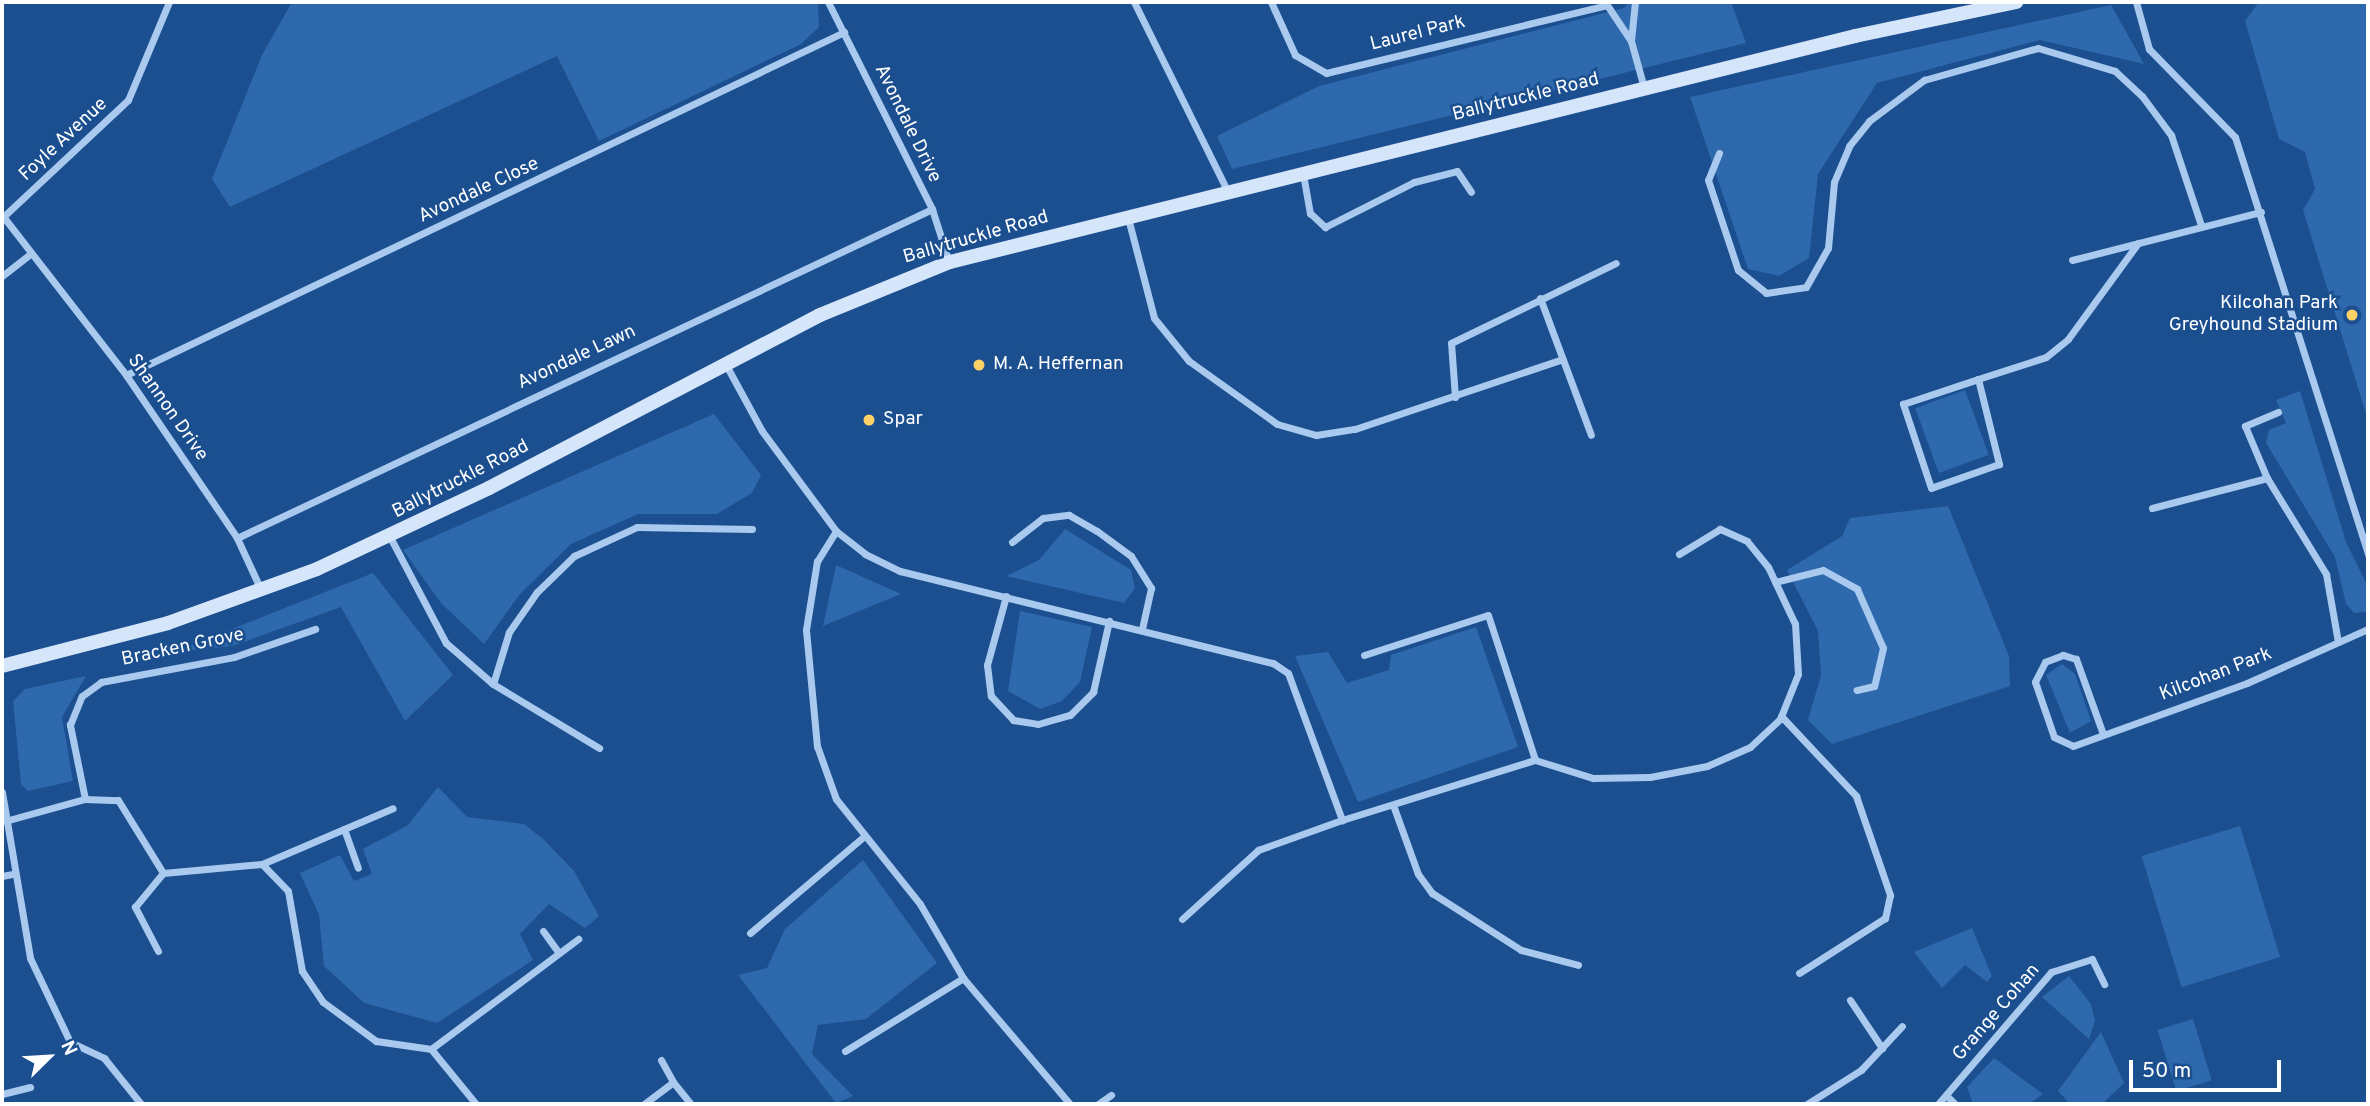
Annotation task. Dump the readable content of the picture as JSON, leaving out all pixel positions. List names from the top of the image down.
{
  "streets": {
    "street": [
      "Laurel Park",
      "Ballytruckle Road",
      "Avondale Drive",
      "Foyle Avenue",
      "Avondale Close",
      "Avondale Lawn",
      "Shannon Drive",
      "Bracken Grove",
      "Kilcohan Park",
      "Grange Cohan"
    ]
  },
  "crossings": [
    ["Laurel Park", "Ballytruckle Road"],
    ["Ballytruckle Road", "Avondale Drive"],
    ["Ballytruckle Road", "Shannon Drive"],
    ["Avondale Drive", "Avondale Close"],
    ["Avondale Drive", "Avondale Lawn"],
    ["Foyle Avenue", "Shannon Drive"],
    ["Avondale Close", "Shannon Drive"],
    ["Avondale Lawn", "Shannon Drive"]
  ],
  "places": ["Kilcohan Park Greyhound Stadium", "M. A. Heffernan", "Spar"],
  "scale_bar": "50 m",
  "north": "top right"
}
